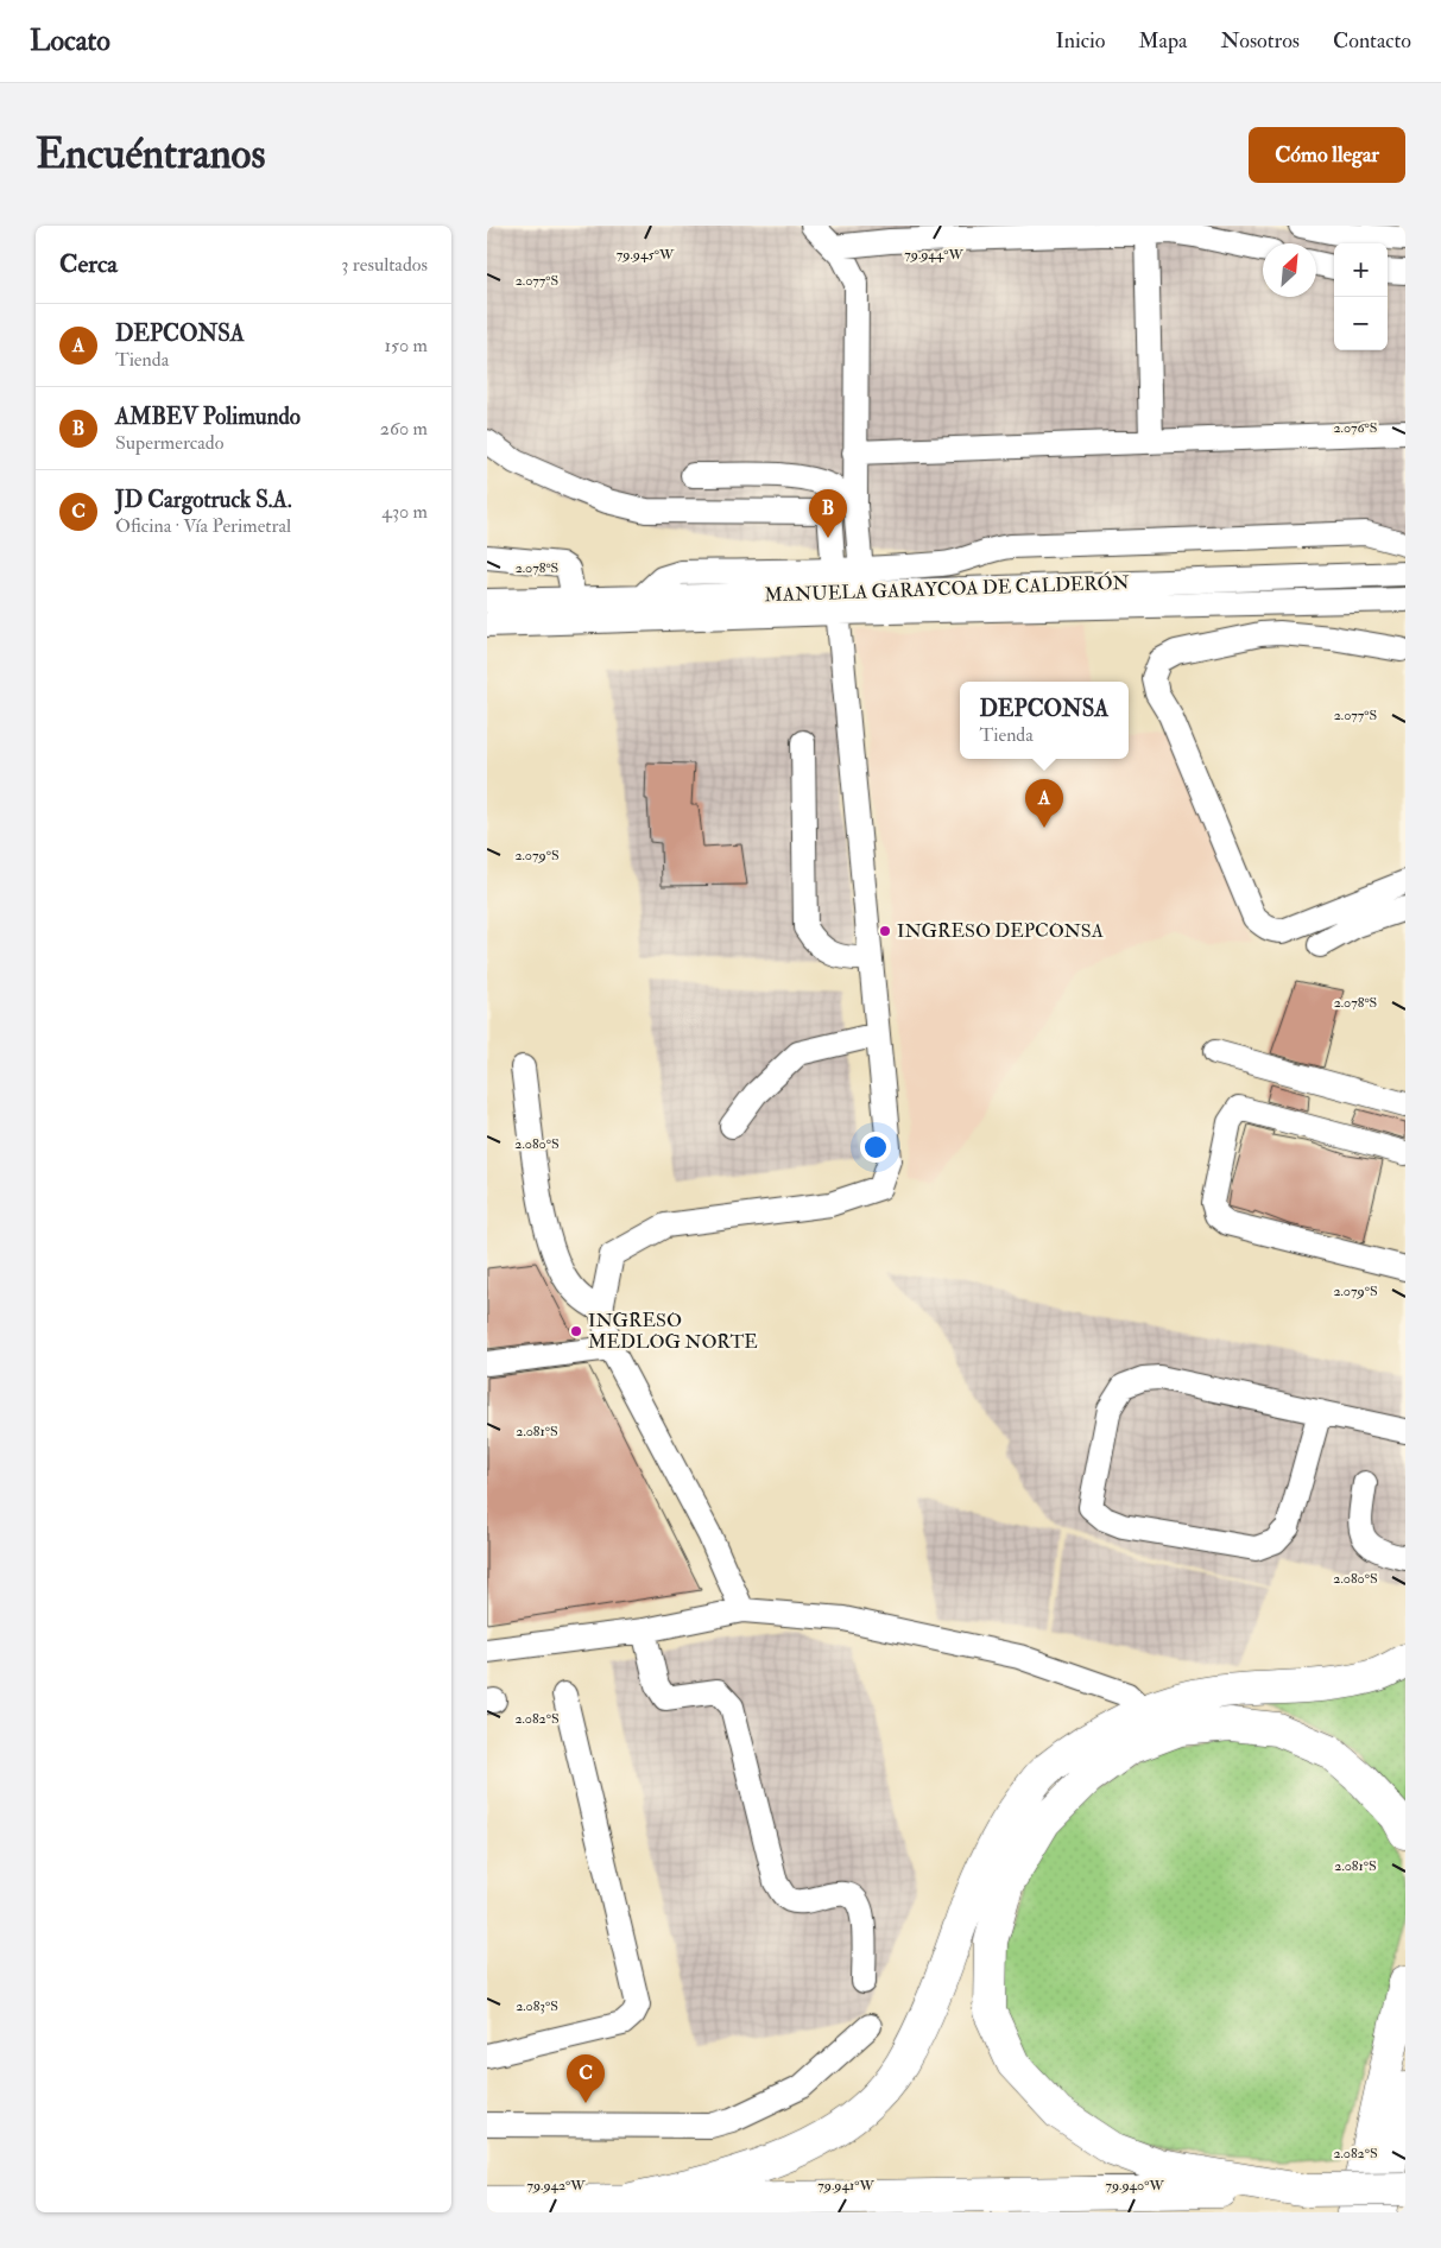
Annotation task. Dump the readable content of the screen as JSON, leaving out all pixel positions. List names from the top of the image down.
{
  "streets": {
    "street": ["MANUELA GARAYCOA DE CALDERÓN"]
  },
  "places": ["INGRESO DEPCONSA", "INGRESO MEDLOG NORTE"],
  "north": "top right",
  "page": {
    "header": "Locato",
    "nav": [
      "Inicio",
      "Mapa",
      "Nosotros",
      "Contacto"
    ],
    "buttons": "Cómo llegar",
    "title": "Encuéntranos",
    "heading": ["Cerca", "3 resultados"],
    "map_buttons": ["+", "−"],
    "list": [
      {
        "mark": "A",
        "name": "DEPCONSA",
        "note": "Tienda",
        "value": "150 m"
      },
      {
        "mark": "B",
        "name": "AMBEV Polimundo",
        "note": "Supermercado",
        "value": "260 m"
      },
      {
        "mark": "C",
        "name": "JD Cargotruck S.A.",
        "note": "Oficina · Vía Perimetral",
        "value": "430 m"
      }
    ],
    "pins": ["B", "A", "C"],
    "popup": ["DEPCONSA", "Tienda"]
  },
  "coordinates": [
    "79.945°W",
    "79.944°W",
    "2.077°S",
    "2.076°S",
    "2.078°S",
    "2.079°S",
    "2.080°S",
    "2.081°S",
    "2.082°S",
    "2.083°S",
    "79.942°W",
    "79.941°W",
    "79.940°W"
  ]
}
